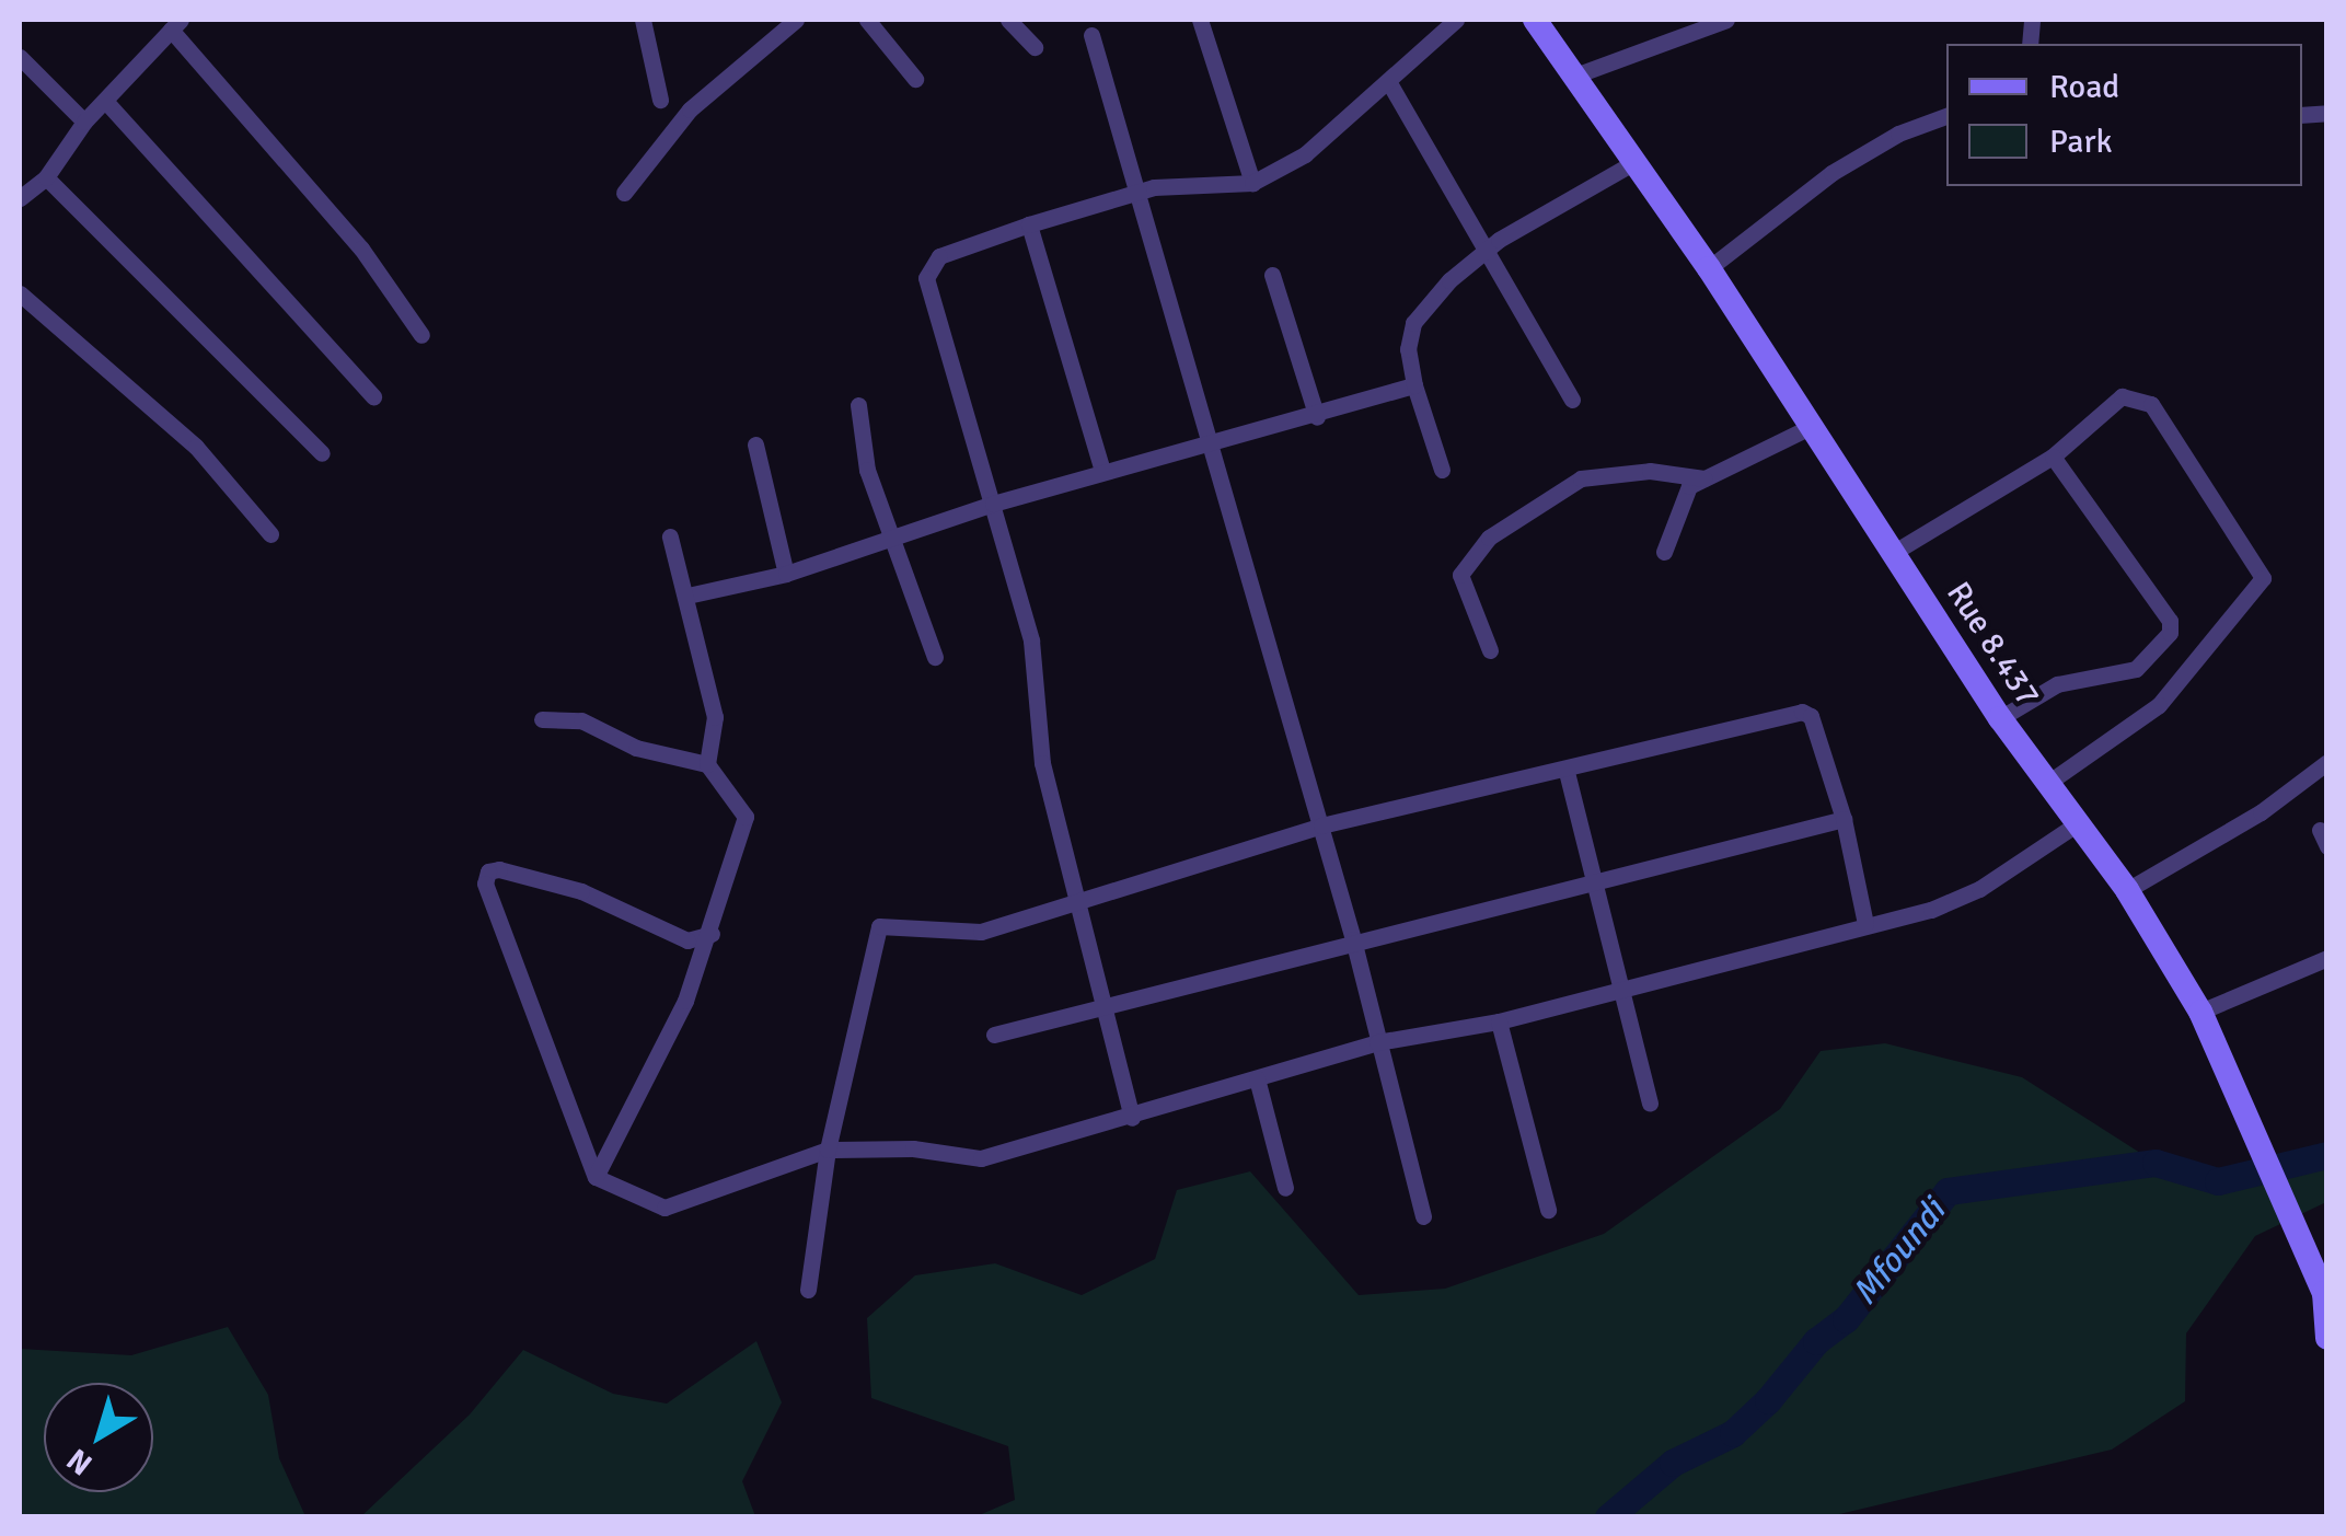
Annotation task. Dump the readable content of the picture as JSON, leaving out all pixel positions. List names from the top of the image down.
{
  "streets": {
    "main road": ["Rue 8.437"]
  },
  "water": ["Mfoundi"],
  "legend": ["Road", "Park"],
  "north": "bottom left"
}
